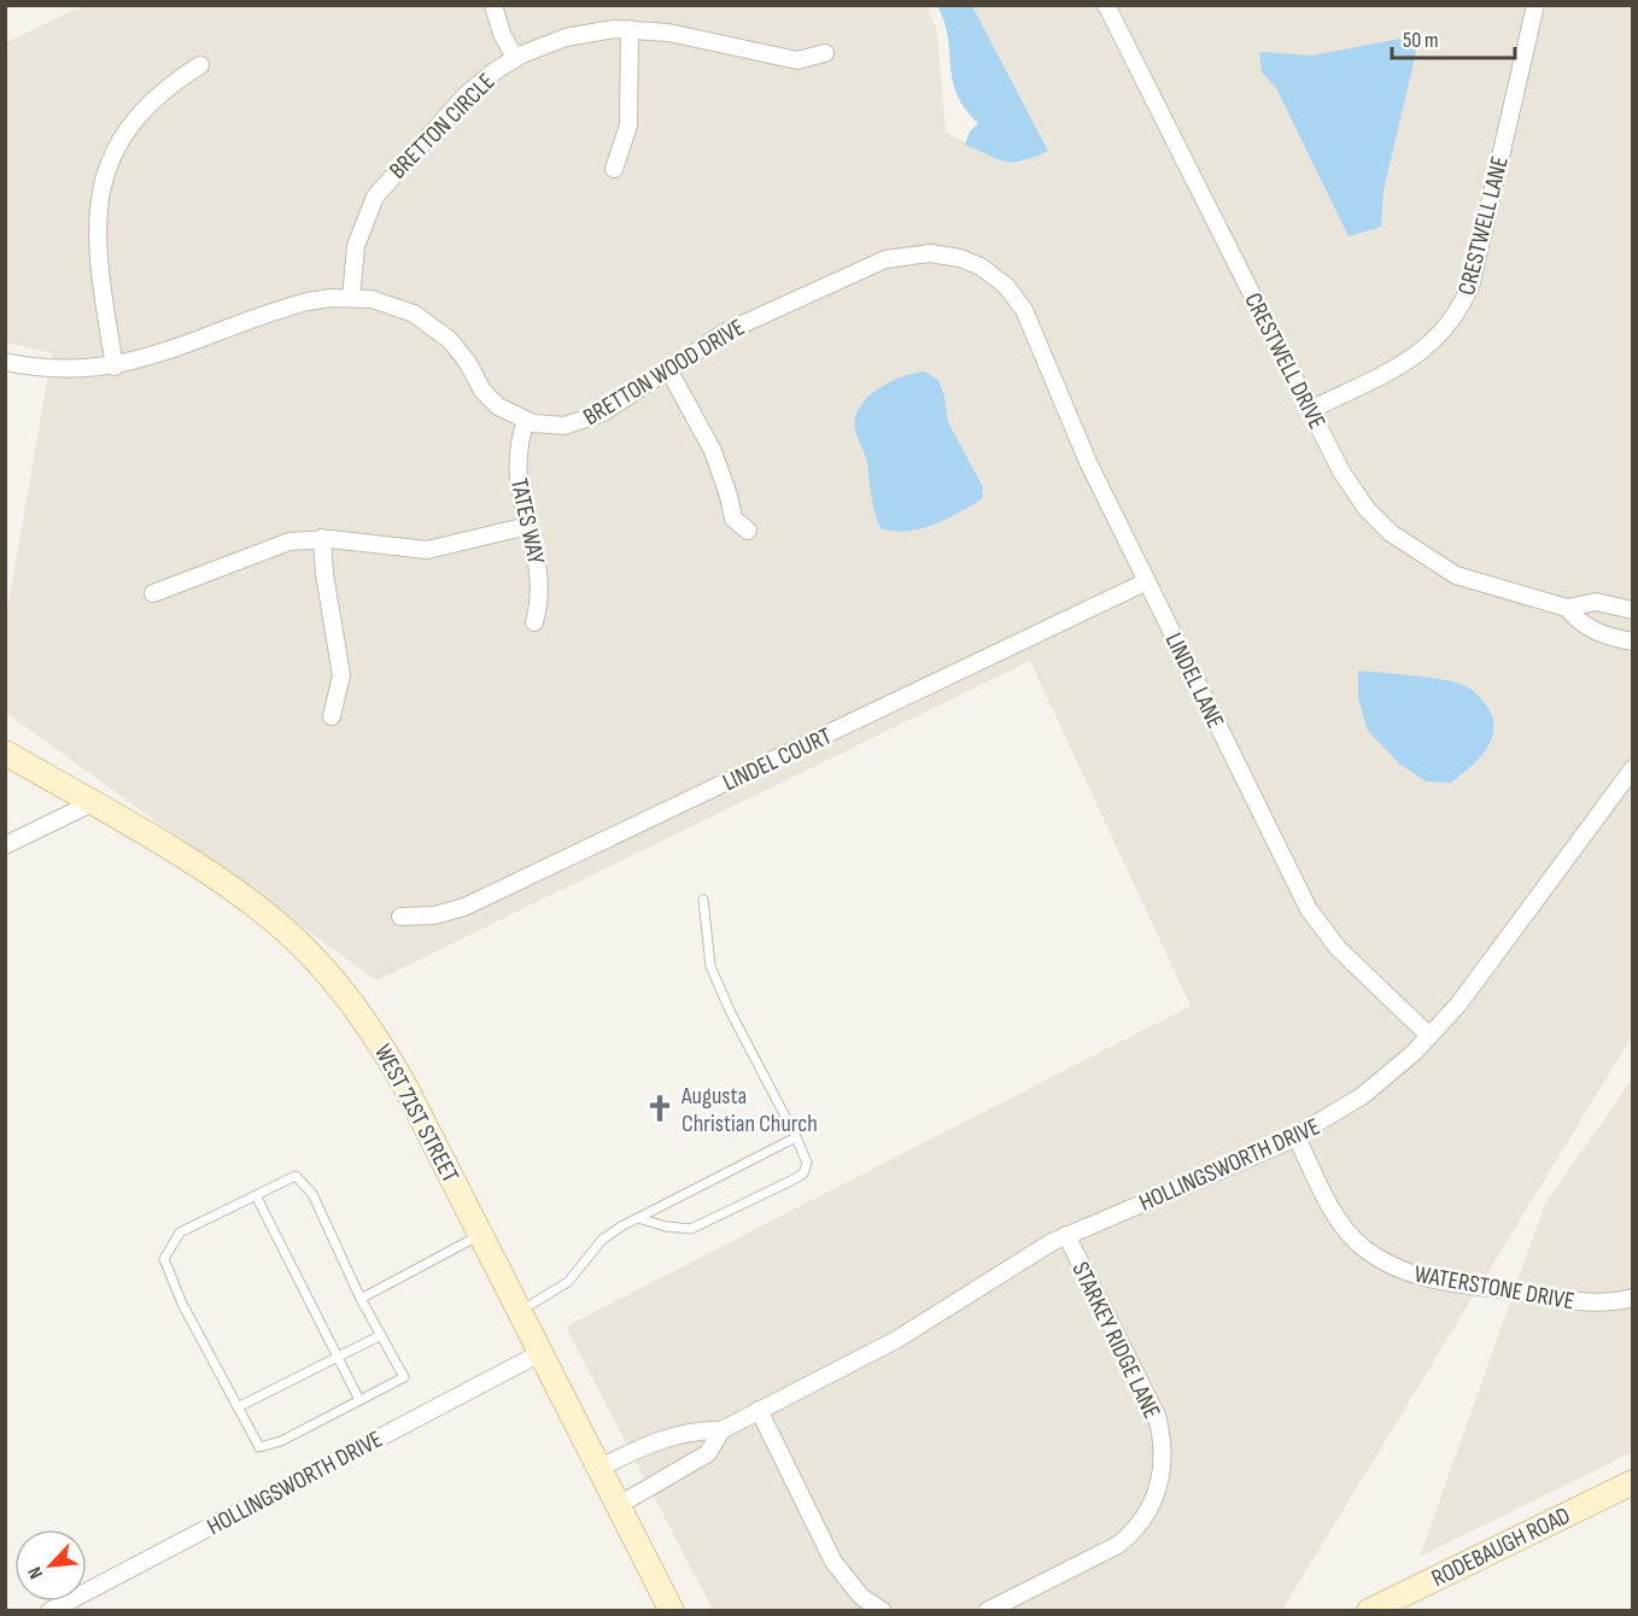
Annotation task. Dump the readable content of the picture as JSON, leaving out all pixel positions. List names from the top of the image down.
{
  "streets": {
    "main road": ["WEST 71ST STREET", "RODEBAUGH ROAD"],
    "street": [
      "BRETTON CIRCLE",
      "CRESTWELL LANE",
      "CRESTWELL DRIVE",
      "BRETTON WOOD DRIVE",
      "TATES WAY",
      "LINDEL LANE",
      "LINDEL COURT",
      "HOLLINGSWORTH DRIVE",
      "WATERSTONE DRIVE",
      "STARKEY RIDGE LANE"
    ]
  },
  "crossings": [
    ["BRETTON CIRCLE", "BRETTON WOOD DRIVE"],
    ["CRESTWELL LANE", "CRESTWELL DRIVE"],
    ["BRETTON WOOD DRIVE", "TATES WAY"],
    ["BRETTON WOOD DRIVE", "LINDEL LANE"],
    ["LINDEL LANE", "LINDEL COURT"],
    ["LINDEL LANE", "HOLLINGSWORTH DRIVE"],
    ["WEST 71ST STREET", "HOLLINGSWORTH DRIVE"],
    ["HOLLINGSWORTH DRIVE", "WATERSTONE DRIVE"],
    ["HOLLINGSWORTH DRIVE", "STARKEY RIDGE LANE"]
  ],
  "places": {
    "church": ["Augusta Christian Church"]
  },
  "scale_bar": "50 m",
  "north": "bottom left"
}
